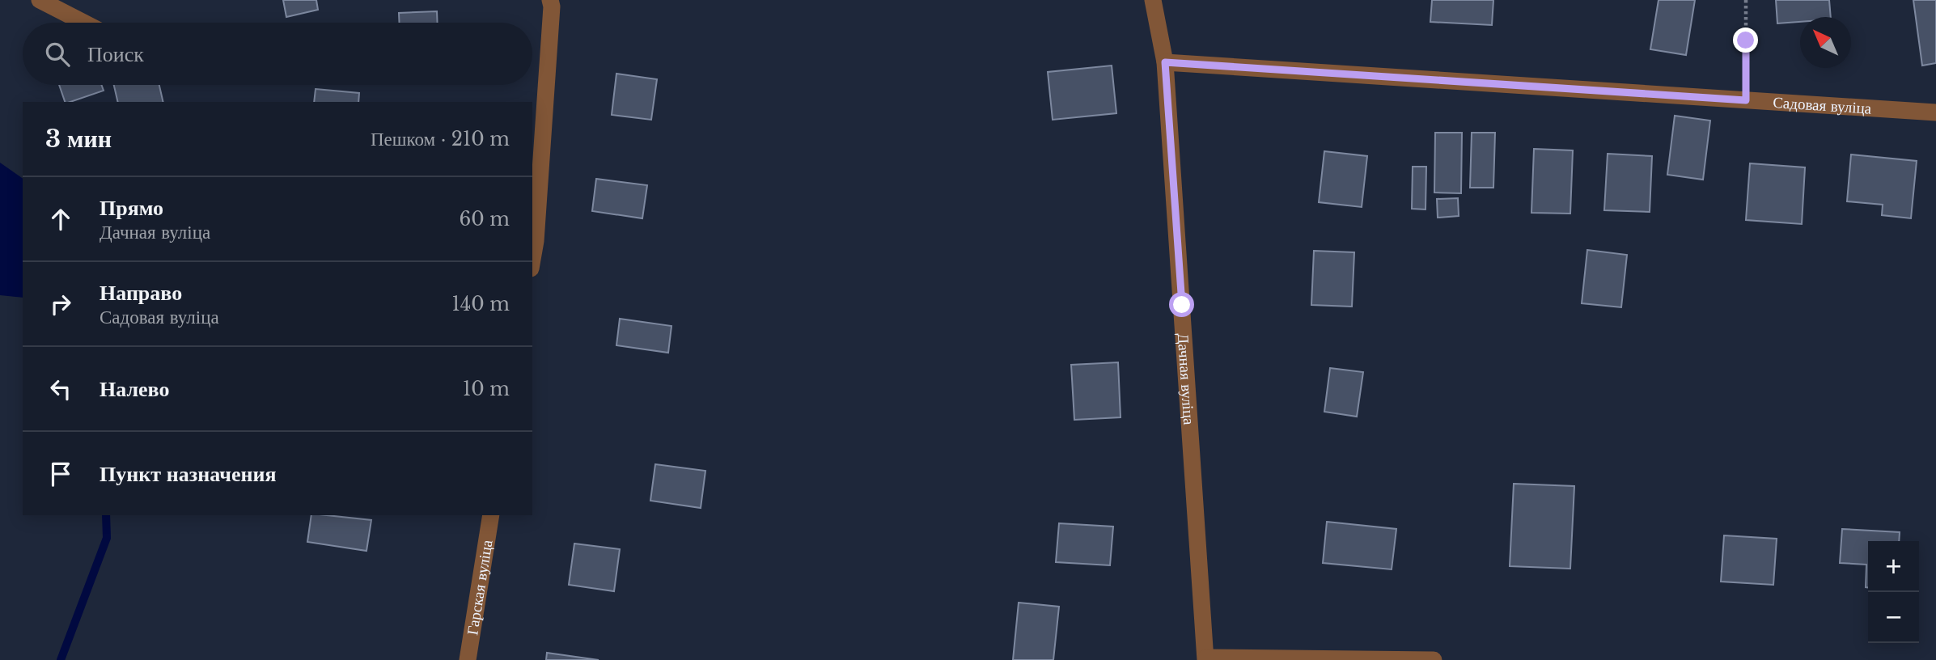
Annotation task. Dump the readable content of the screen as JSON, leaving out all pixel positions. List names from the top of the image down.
{
  "streets": {
    "street": ["Садовая вуліца", "Дачная вуліца", "Гарская вуліца"]
  },
  "crossings": [
    ["Садовая вуліца", "Дачная вуліца"]
  ],
  "north": "top left",
  "page": {
    "search": "Поиск",
    "heading": ["3 мин", "Пешком · 210 m"],
    "list": [
      ["Прямо", "Дачная вуліца", "60 m"],
      ["Направо", "Садовая вуліца", "140 m"],
      ["Налево", "10 m"],
      "Пункт назначения"
    ],
    "map_buttons": ["+", "−"]
  }
}
